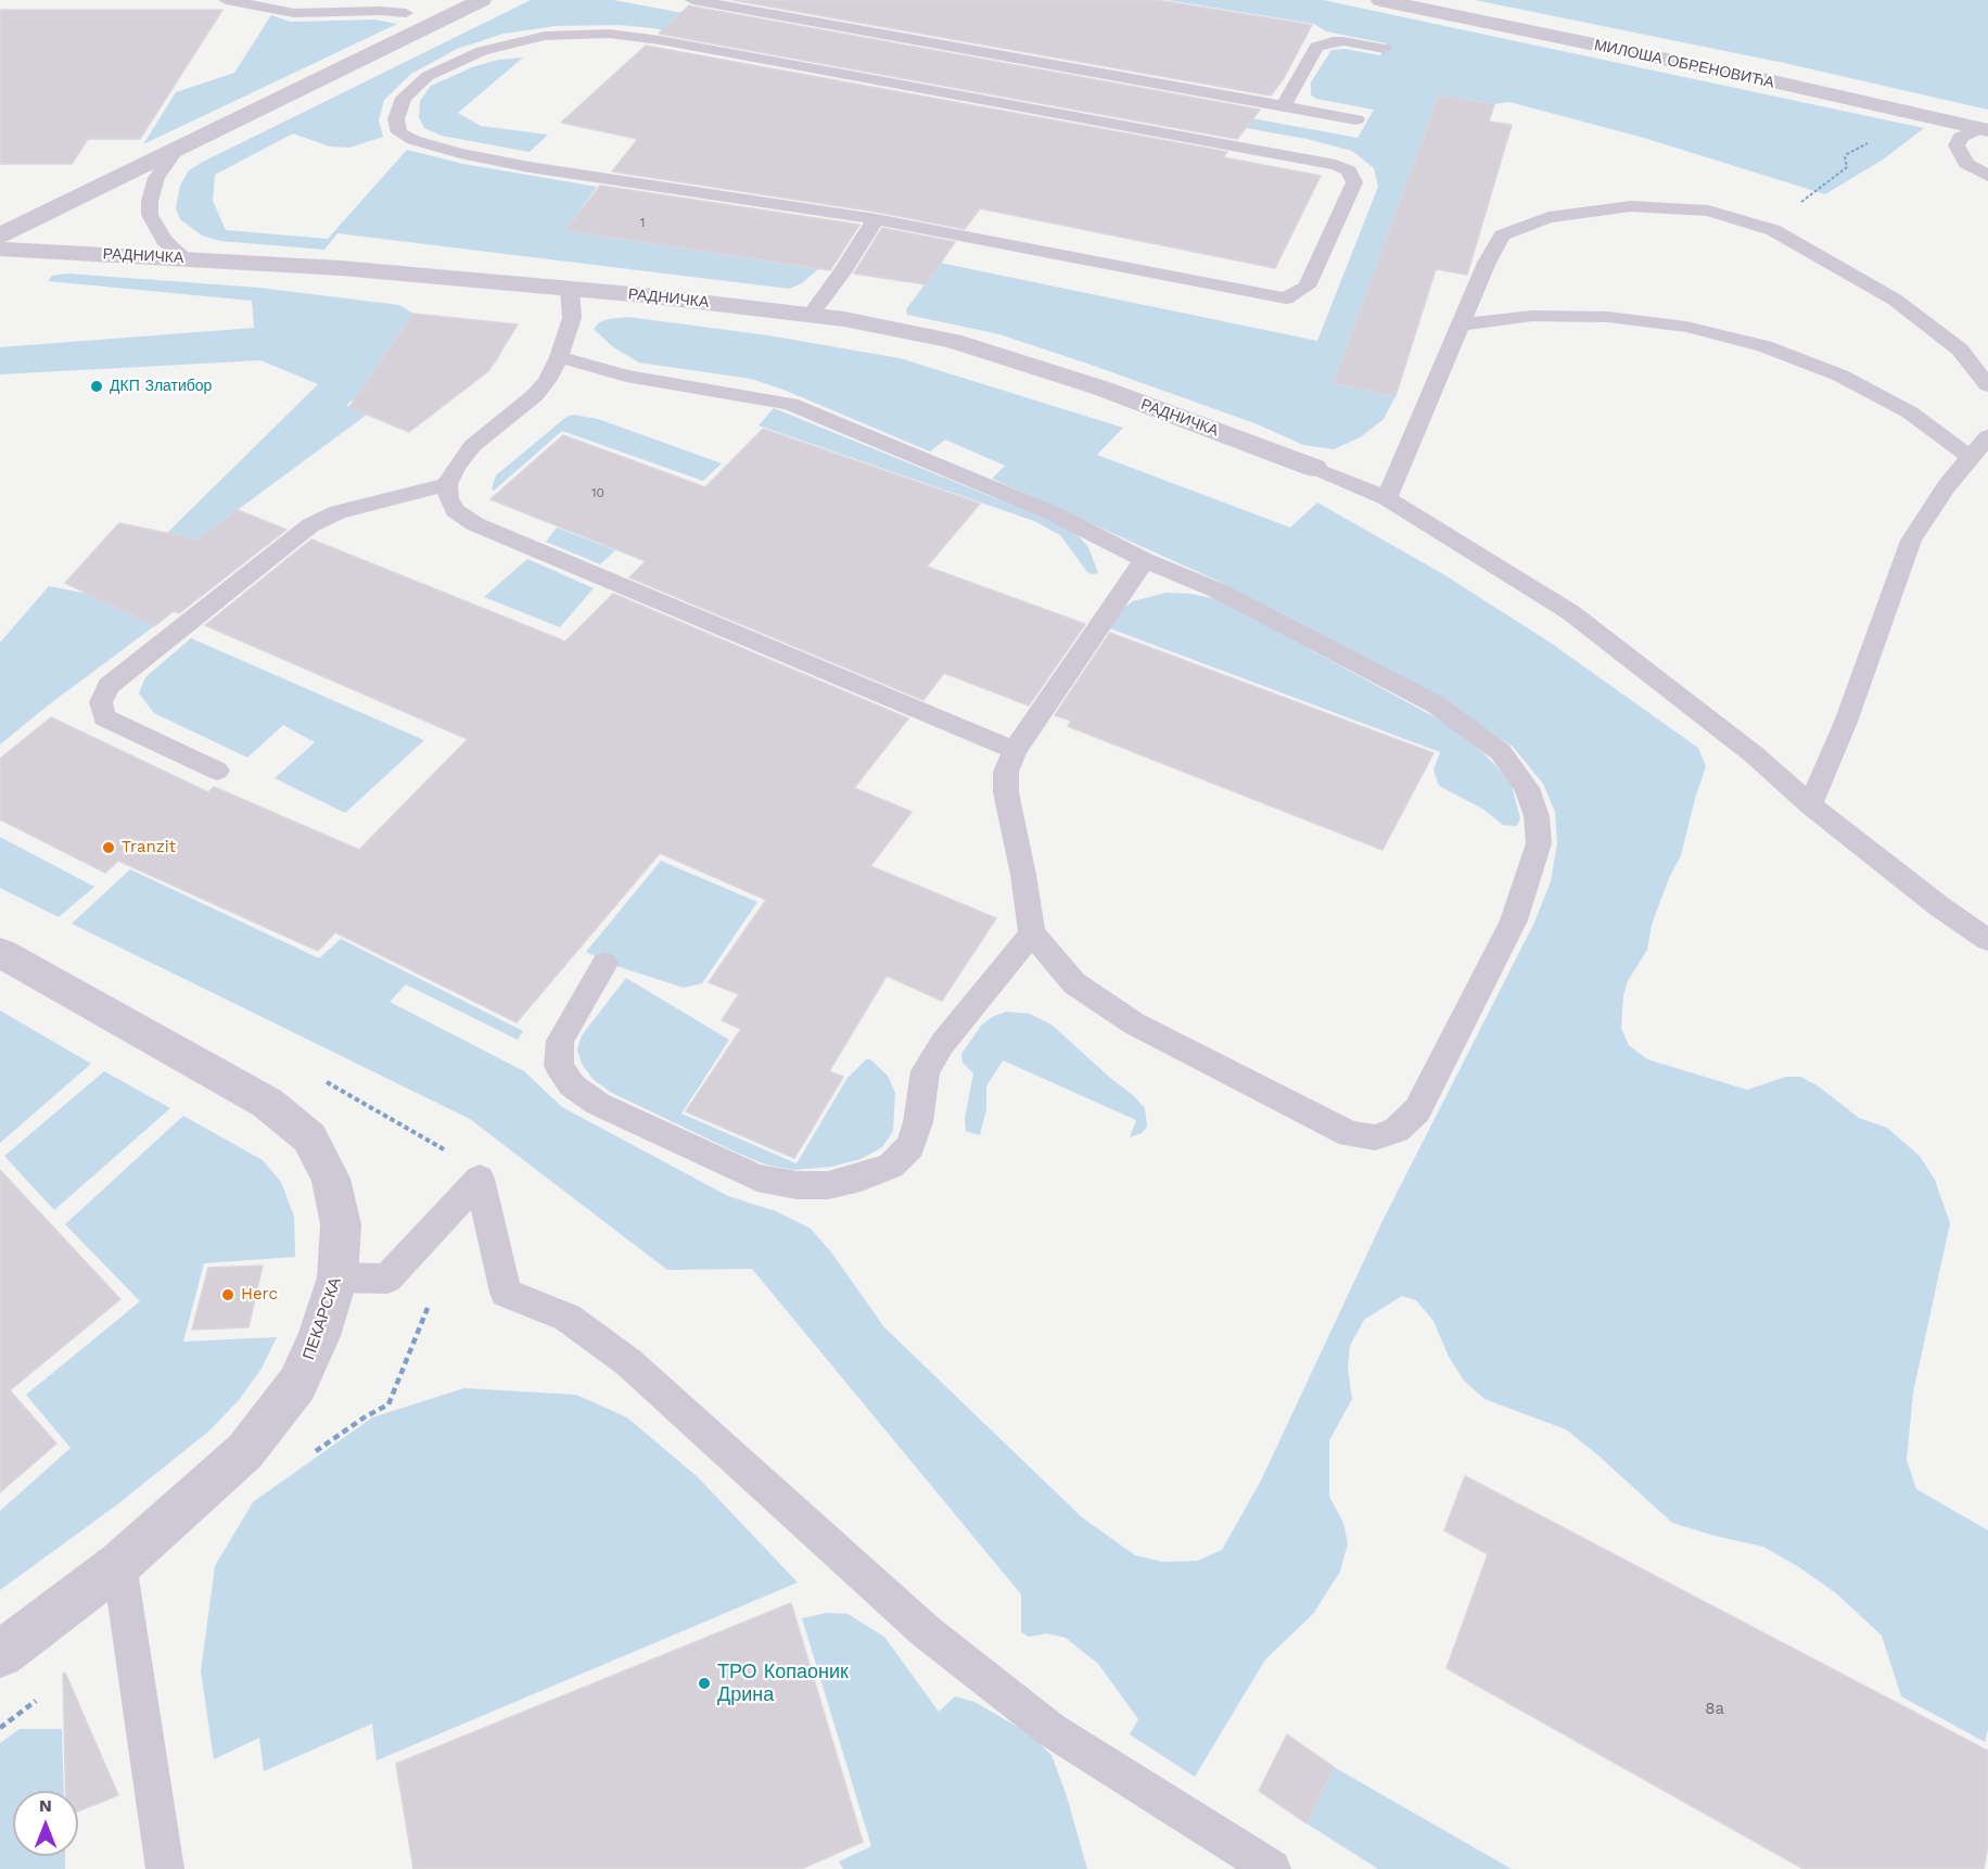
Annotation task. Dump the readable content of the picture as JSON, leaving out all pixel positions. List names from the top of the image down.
{
  "streets": {
    "street": ["МИЛОША ОБРЕНОВИЋА", "РАДНИЧКА", "ПЕКАРСКА"]
  },
  "places": [
    "ДКП Златибор",
    "Tranzit",
    "Herc",
    "ТРО Копаоник Дрина"
  ],
  "house_numbers": ["1", "10", "8a"],
  "north": "top"
}
